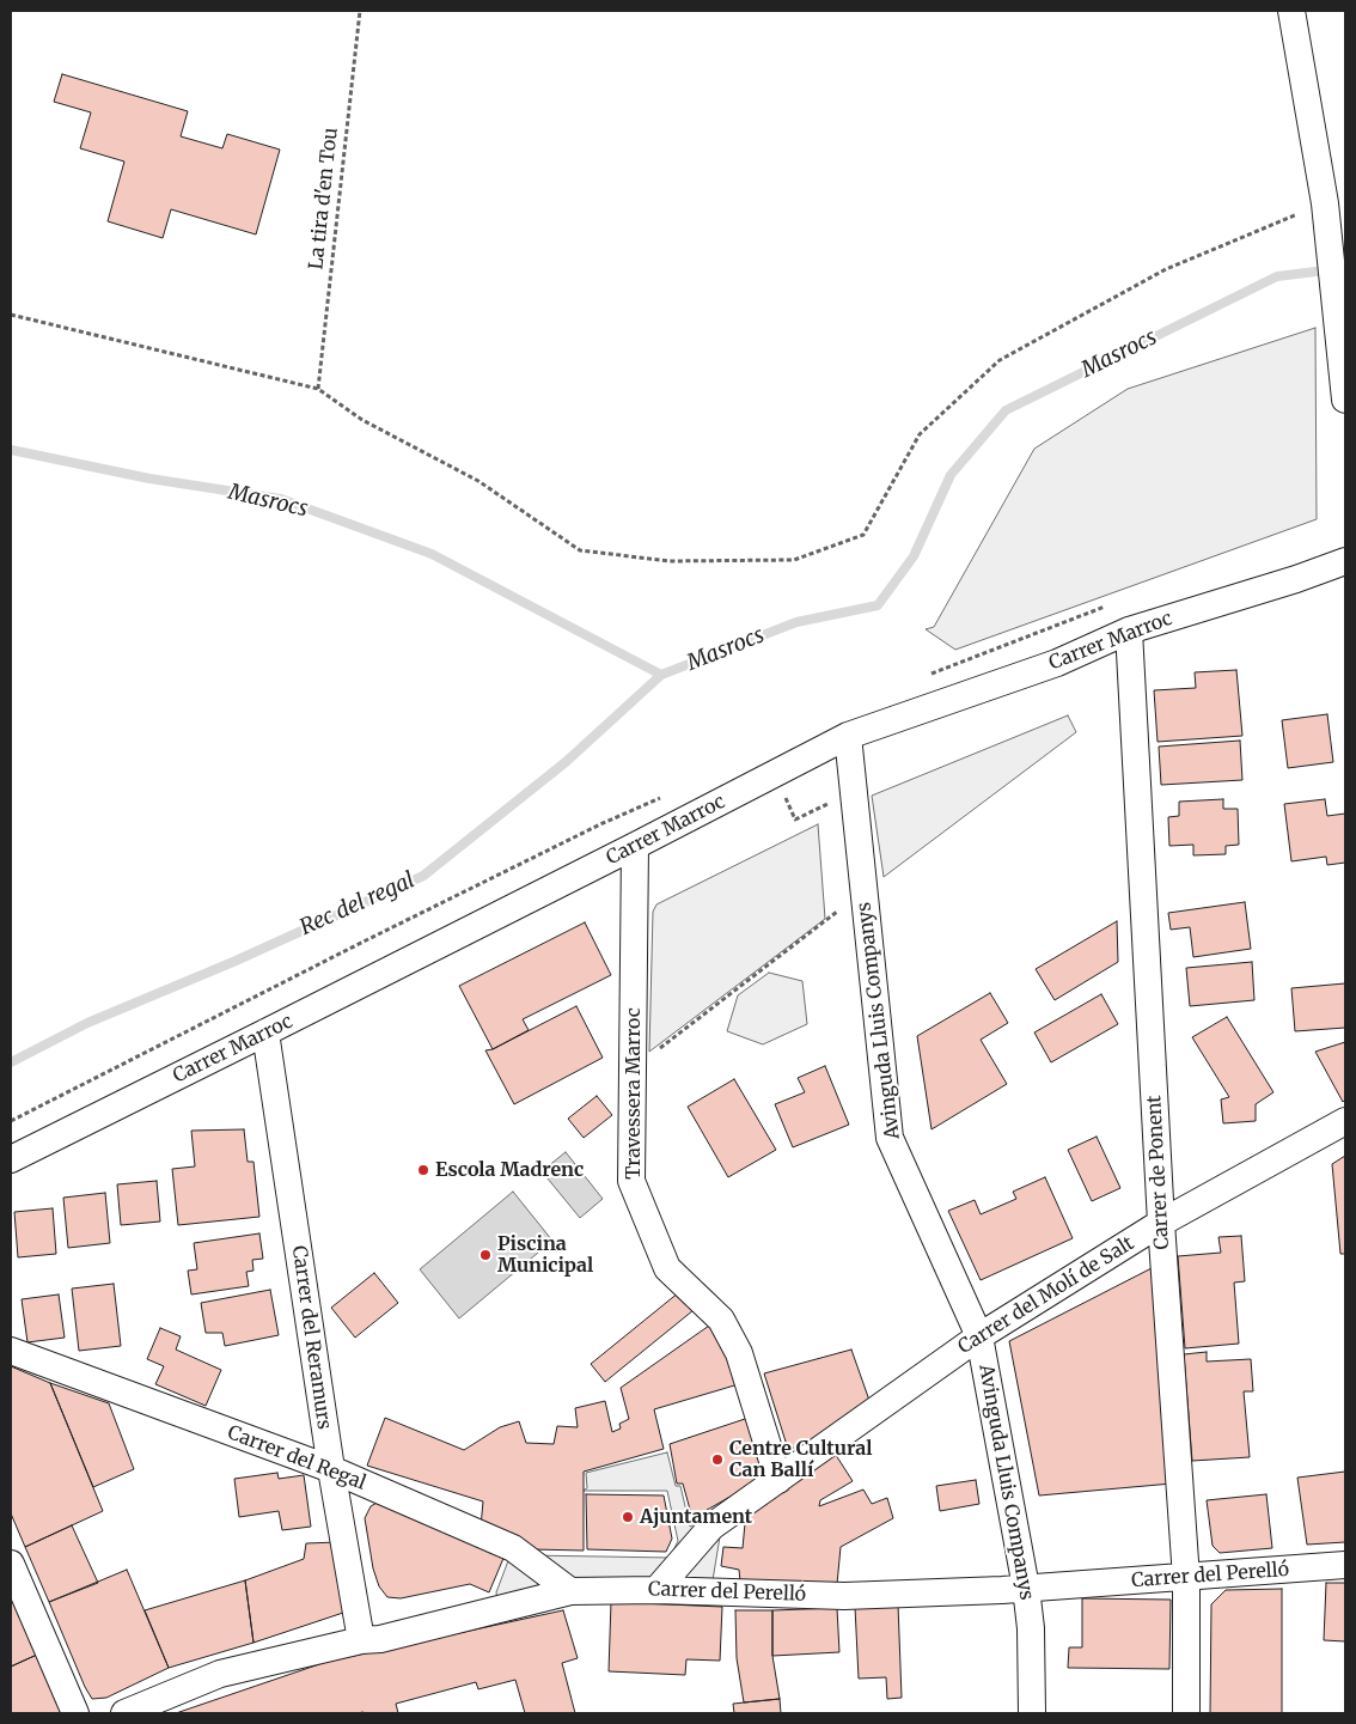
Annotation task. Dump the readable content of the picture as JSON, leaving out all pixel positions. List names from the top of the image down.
{
  "streets": {
    "street": [
      "Carrer Marroc",
      "Avinguda Lluis Companys",
      "Travessera Marroc",
      "Carrer de Ponent",
      "Carrer del Molí de Salt",
      "Carrer del Reramurs",
      "Carrer del Regal",
      "Carrer del Perelló"
    ],
    "path": ["La tira d'en Tou"]
  },
  "crossings": [
    ["Carrer Marroc", "Avinguda Lluis Companys"],
    ["Carrer Marroc", "Travessera Marroc"],
    ["Carrer Marroc", "Carrer de Ponent"],
    ["Carrer Marroc", "Carrer del Reramurs"],
    ["Avinguda Lluis Companys", "Carrer del Molí de Salt"],
    ["Avinguda Lluis Companys", "Carrer del Perelló"],
    ["Travessera Marroc", "Carrer del Molí de Salt"],
    ["Carrer de Ponent", "Carrer del Molí de Salt"],
    ["Carrer de Ponent", "Carrer del Perelló"],
    ["Carrer del Molí de Salt", "Carrer del Perelló"],
    ["Carrer del Reramurs", "Carrer del Regal"],
    ["Carrer del Reramurs", "Carrer del Perelló"],
    ["Carrer del Regal", "Carrer del Perelló"]
  ],
  "water": ["Masrocs", "Rec del regal"],
  "places": [
    "Escola Madrenc",
    "Piscina Municipal",
    "Centre Cultural Can Ballí",
    "Ajuntament"
  ]
}
